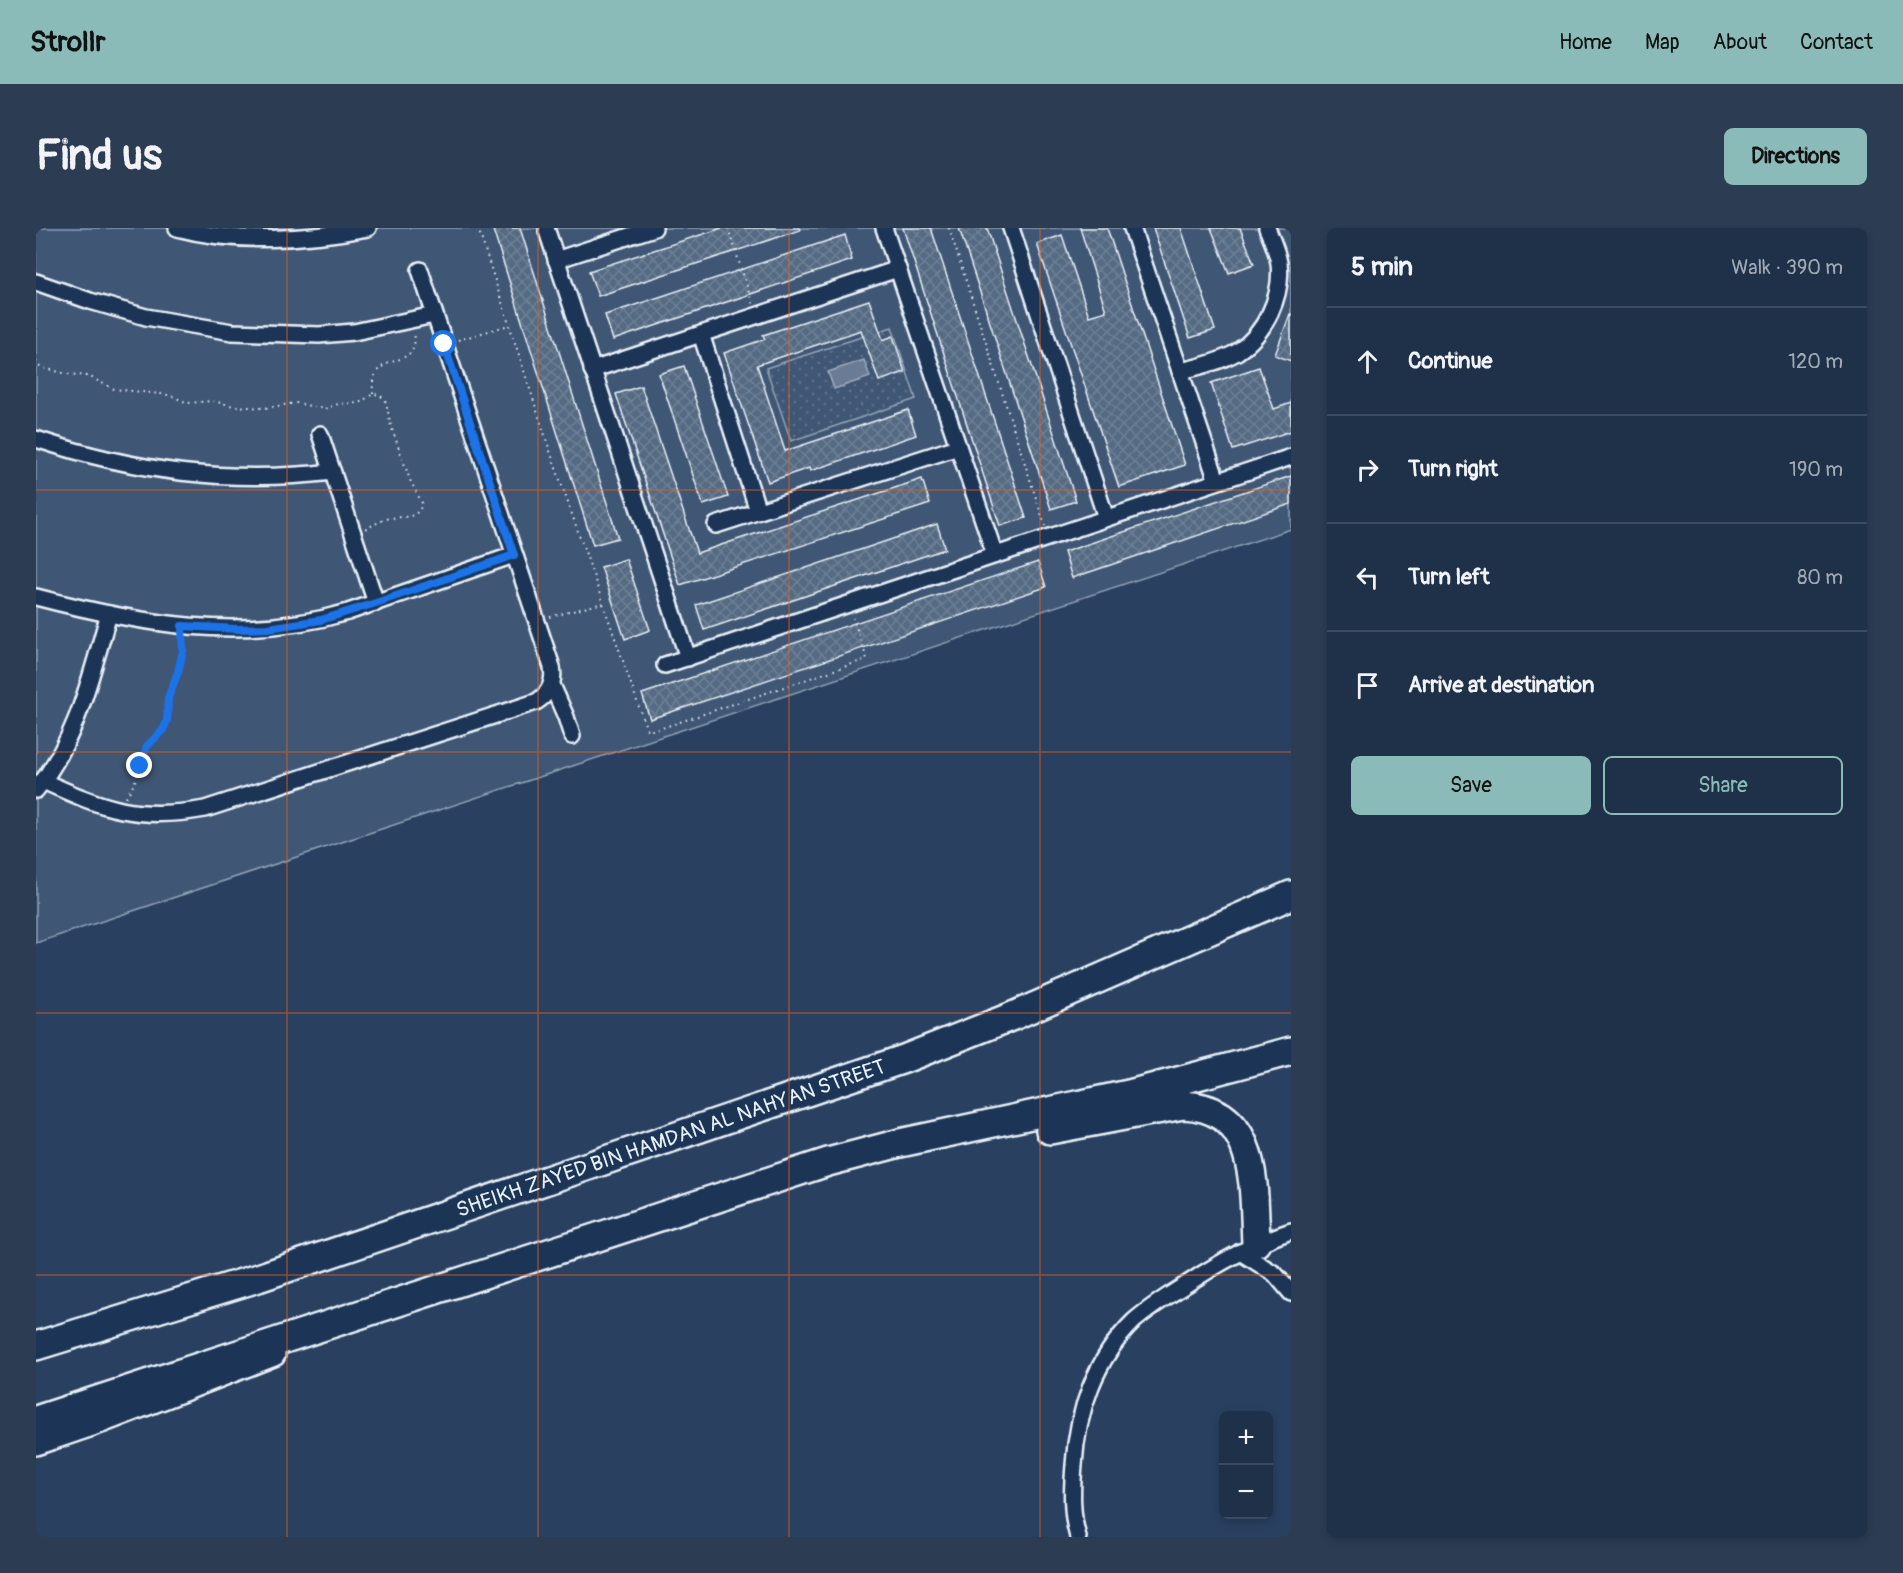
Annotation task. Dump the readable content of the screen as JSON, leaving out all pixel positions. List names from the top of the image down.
{
  "streets": {
    "highway": ["SHEIKH ZAYED BIN HAMDAN AL NAHYAN STREET"]
  },
  "page": {
    "header": "Strollr",
    "nav": [
      "Home",
      "Map",
      "About",
      "Contact"
    ],
    "buttons": [
      "Directions",
      ["Save", "Share"]
    ],
    "title": "Find us",
    "heading": ["5 min", "Walk · 390 m"],
    "list": [
      ["Continue", "120 m"],
      ["Turn right", "190 m"],
      ["Turn left", "80 m"],
      "Arrive at destination"
    ],
    "map_buttons": ["+", "−"]
  }
}
